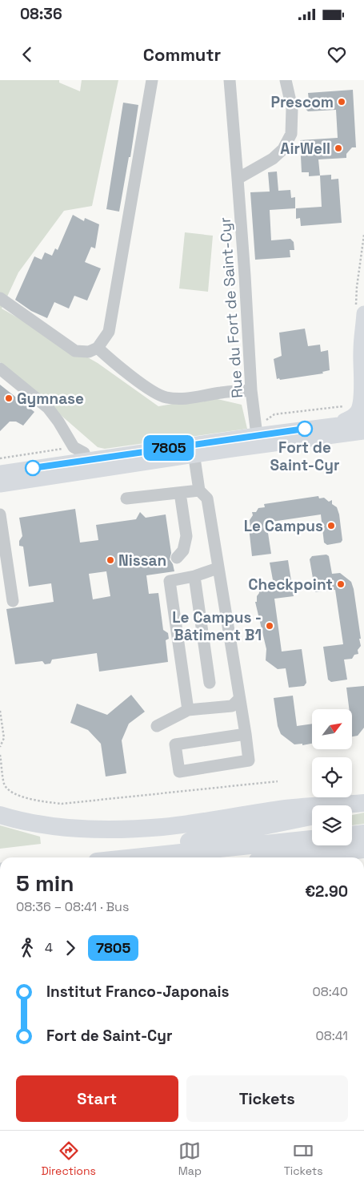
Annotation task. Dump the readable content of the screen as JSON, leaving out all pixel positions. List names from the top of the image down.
{
  "streets": {
    "street": ["Rue du Fort de Saint-Cyr"]
  },
  "places": [
    "Prescom",
    "AirWell",
    "Gymnase",
    "Fort de Saint-Cyr",
    "Le Campus",
    "Nissan",
    "Checkpoint",
    "Le Campus - Bâtiment B1"
  ],
  "lines": ["bus line 7805"],
  "north": "top right",
  "page": {
    "status": "08:36",
    "header": "Commutr",
    "on_map": "7805",
    "heading": ["5 min", "08:36 – 08:41 · Bus", "€2.90"],
    "legs": ["4", "7805"],
    "list": [
      {
        "name": "Institut Franco-Japonais",
        "value": "08:40"
      },
      {
        "name": "Fort de Saint-Cyr",
        "value": "08:41"
      }
    ],
    "buttons": ["Start", "Tickets"],
    "tabs": ["Directions", "Map", "Tickets"]
  }
}
